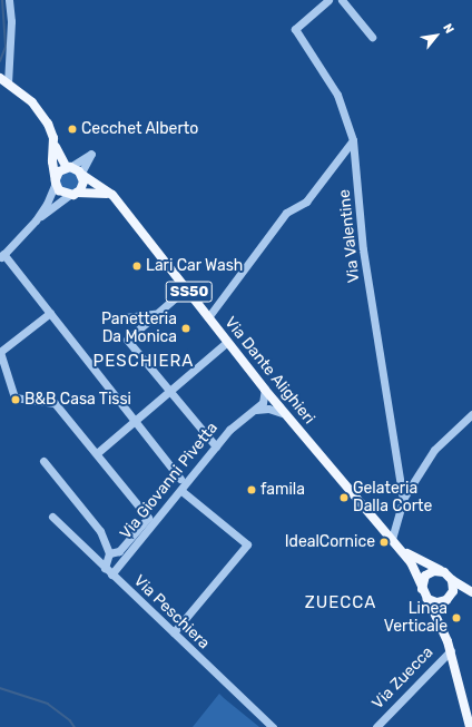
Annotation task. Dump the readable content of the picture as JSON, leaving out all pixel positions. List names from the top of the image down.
{
  "streets": {
    "main road": ["SS50", "Via Dante Alighieri"],
    "street": [
      "Via Valentine",
      "Via Giovanni Pivetta",
      "Via Peschiera",
      "Via Zuecca"
    ]
  },
  "crossings": [
    ["SS50", "Via Dante Alighieri"],
    ["Via Giovanni Pivetta", "Via Peschiera"]
  ],
  "districts": ["PESCHIERA", "ZUECCA"],
  "places": [
    "Cecchet Alberto",
    "Lari Car Wash",
    "Panetteria Da Monica",
    "B&B Casa Tissi",
    "famila",
    "Gelateria Dalla Corte",
    "IdealCornice",
    "Linea Verticale"
  ],
  "north": "top right"
}
